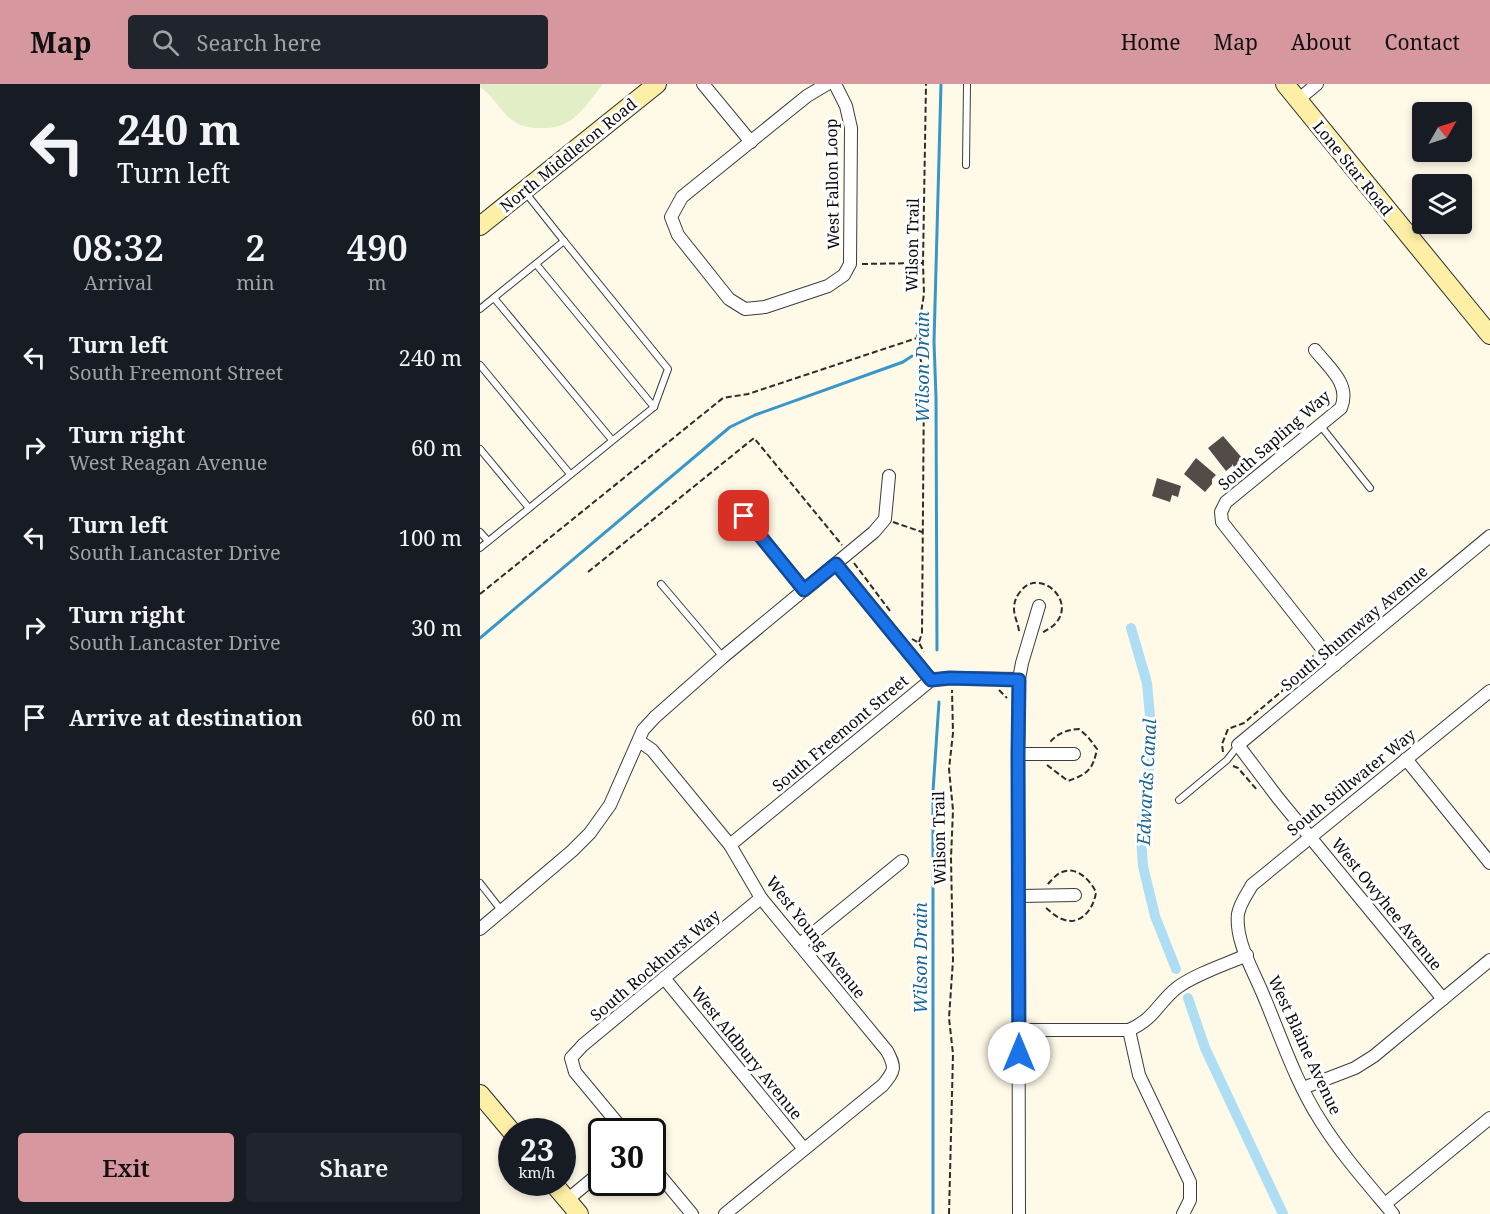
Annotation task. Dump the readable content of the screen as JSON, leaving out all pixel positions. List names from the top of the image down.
{
  "streets": {
    "main road": ["North Middleton Road", "Lone Star Road"],
    "street": [
      "West Fallon Loop",
      "South Sapling Way",
      "South Shumway Avenue",
      "South Freemont Street",
      "South Stillwater Way",
      "West Owyhee Avenue",
      "West Young Avenue",
      "South Rockhurst Way",
      "West Blaine Avenue",
      "West Aldbury Avenue"
    ],
    "path": ["Wilson Trail"]
  },
  "crossings": [
    ["South Sapling Way", "South Shumway Avenue"],
    ["South Shumway Avenue", "West Owyhee Avenue"],
    ["South Freemont Street", "West Young Avenue"],
    ["South Stillwater Way", "West Owyhee Avenue"],
    ["South Stillwater Way", "West Blaine Avenue"],
    ["West Young Avenue", "South Rockhurst Way"],
    ["West Young Avenue", "West Aldbury Avenue"],
    ["South Rockhurst Way", "West Aldbury Avenue"]
  ],
  "water": ["Wilson Drain", "Edwards Canal"],
  "north": "top right",
  "page": {
    "header": "Map",
    "search": "Search here",
    "nav": [
      "Home",
      "Map",
      "About",
      "Contact"
    ],
    "turn": ["240 m", "Turn left"],
    "eta": [
      "08:32",
      "Arrival",
      "2",
      "min",
      "490",
      "m"
    ],
    "list": [
      {
        "name": "Turn left",
        "note": "South Freemont Street",
        "value": "240 m"
      },
      {
        "name": "Turn right",
        "note": "West Reagan Avenue",
        "value": "60 m"
      },
      {
        "name": "Turn left",
        "note": "South Lancaster Drive",
        "value": "100 m"
      },
      {
        "name": "Turn right",
        "note": "South Lancaster Drive",
        "value": "30 m"
      },
      {
        "name": "Arrive at destination",
        "value": "60 m"
      }
    ],
    "speed": "23 km/h",
    "limit": "30",
    "buttons": ["Exit", "Share"]
  }
}
